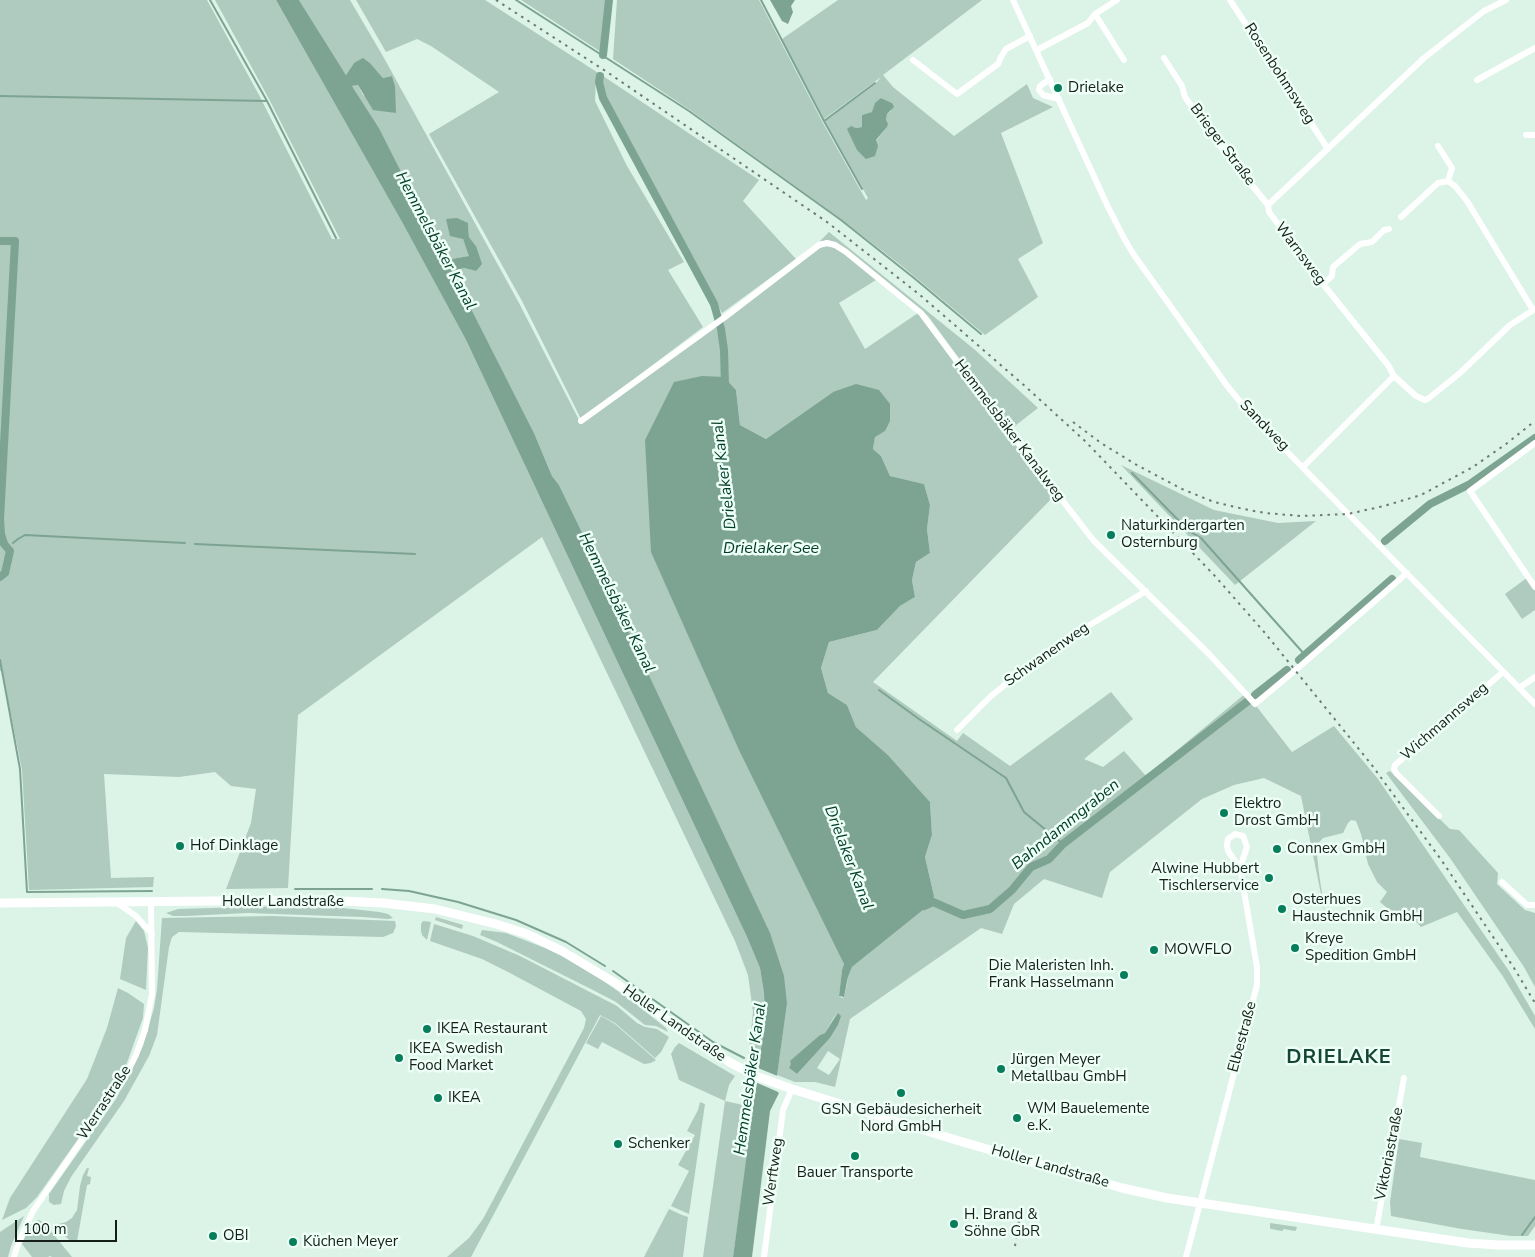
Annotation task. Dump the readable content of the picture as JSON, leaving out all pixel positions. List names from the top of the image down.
{
  "streets": {
    "main road": ["Holler Landstraße"],
    "street": [
      "Rosenbohmsweg",
      "Brieger Straße",
      "Warnsweg",
      "Sandweg",
      "Hemmelsbäker Kanalweg",
      "Schwanenweg",
      "Wichmannsweg",
      "Elbestraße",
      "Werrastraße",
      "Viktoriastraße",
      "Werftweg"
    ]
  },
  "crossings": [
    ["Rosenbohmsweg", "Warnsweg"],
    ["Brieger Straße", "Warnsweg"],
    ["Sandweg", "Hemmelsbäker Kanalweg"],
    ["Sandweg", "Wichmannsweg"],
    ["Hemmelsbäker Kanalweg", "Schwanenweg"],
    ["Holler Landstraße", "Elbestraße"],
    ["Holler Landstraße", "Werrastraße"],
    ["Holler Landstraße", "Viktoriastraße"],
    ["Holler Landstraße", "Werftweg"]
  ],
  "districts": ["DRIELAKE"],
  "water": [
    "Hemmelsbäker Kanal",
    "Drielaker Kanal",
    "Drielaker See",
    "Bahndammgraben"
  ],
  "places": [
    "Drielake",
    "Naturkindergarten Osternburg",
    "Elektro Drost GmbH",
    "Hof Dinklage",
    "Connex GmbH",
    "Alwine Hubbert Tischlerservice",
    "Osterhues Haustechnik GmbH",
    "Kreye Spedition GmbH",
    "MOWFLO",
    "Die Maleristen Inh. Frank Hasselmann",
    "IKEA Restaurant",
    "IKEA Swedish Food Market",
    "Jürgen Meyer Metallbau GmbH",
    "GSN Gebäudesicherheit Nord GmbH",
    "IKEA",
    "WM Bauelemente e.K.",
    "Schenker",
    "Bauer Transporte",
    "H. Brand & Söhne GbR",
    "OBI",
    "Küchen Meyer"
  ],
  "scale_bar": "100 m"
}
